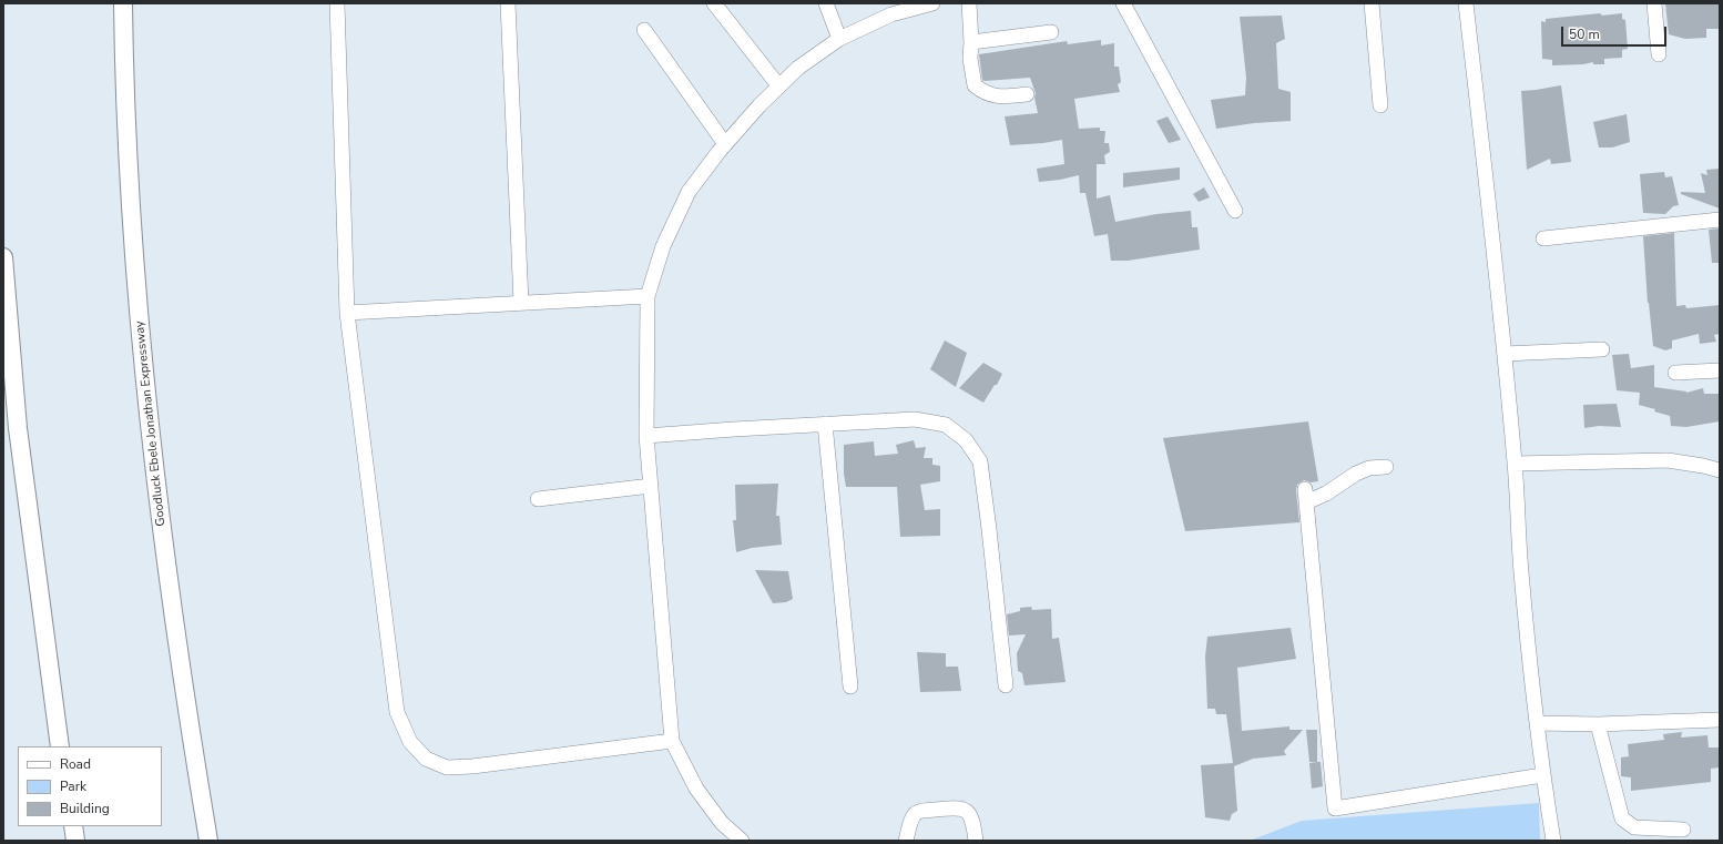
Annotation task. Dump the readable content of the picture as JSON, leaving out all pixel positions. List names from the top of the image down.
{
  "streets": {
    "main road": ["Goodluck Ebele Jonathan Expressway"]
  },
  "legend": ["Road", "Park", "Building"],
  "scale_bar": "50 m"
}
